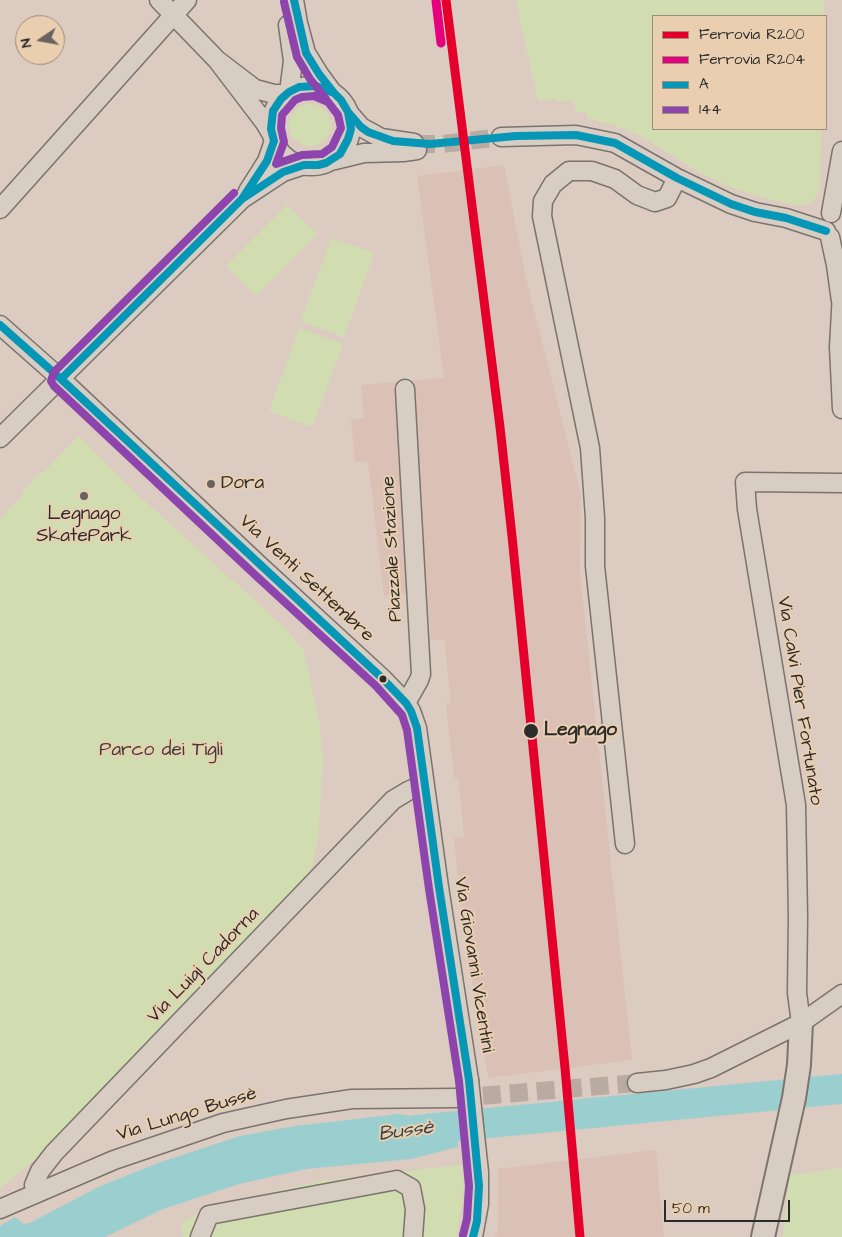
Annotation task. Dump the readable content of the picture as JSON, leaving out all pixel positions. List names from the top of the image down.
{
  "streets": {
    "street": [
      "Piazzale Stazione",
      "Via Venti Settembre",
      "Via Calvi Pier Fortunato",
      "Via Giovanni Vicentini",
      "Via Luigi Cadorna",
      "Via Lungo Bussè"
    ]
  },
  "crossings": [
    ["Piazzale Stazione", "Via Venti Settembre"],
    ["Piazzale Stazione", "Via Giovanni Vicentini"],
    ["Via Venti Settembre", "Via Giovanni Vicentini"],
    ["Via Giovanni Vicentini", "Via Luigi Cadorna"],
    ["Via Luigi Cadorna", "Via Lungo Bussè"]
  ],
  "water": ["Bussè"],
  "parks": ["Parco dei Tigli"],
  "places": ["Dora", "Legnago SkatePark", "Legnago"],
  "lines": [
    "rail line R200",
    "transit line A",
    "rail line R204",
    "transit line 144"
  ],
  "legend": [
    "Ferrovia R200",
    "Ferrovia R204",
    "A",
    "144"
  ],
  "scale_bar": "50 m",
  "north": "left"
}
